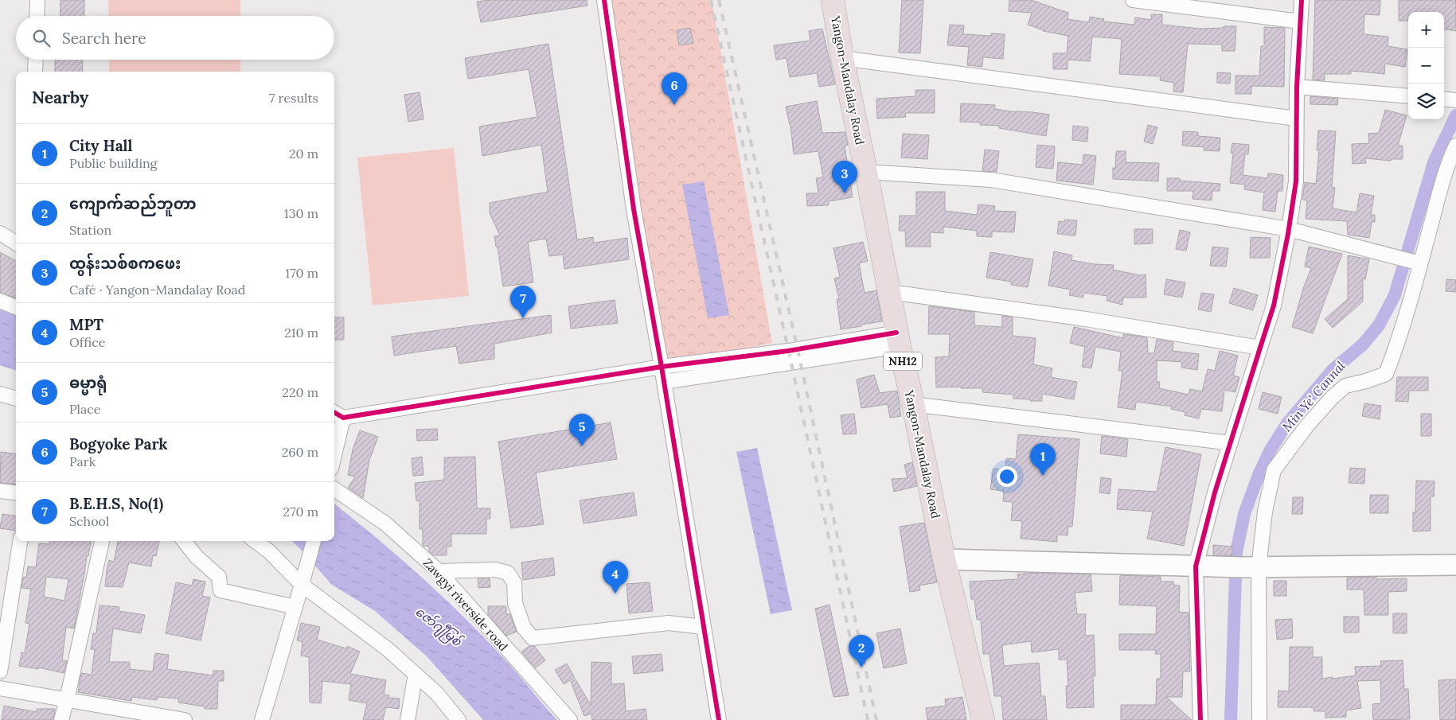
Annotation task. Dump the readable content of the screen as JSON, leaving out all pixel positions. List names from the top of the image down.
{
  "streets": {
    "highway": ["Yangon-Mandalay Road", "NH12"],
    "street": ["Zawgyi riverside road"]
  },
  "water": ["Min Ye' Cannal", "ဇော်ဂျီမြစ်"],
  "page": {
    "map_buttons": ["+", "−"],
    "search": "Search here",
    "heading": ["Nearby", "7 results"],
    "pins": [
      "6",
      "3",
      "7",
      "5",
      "1",
      "4",
      "2"
    ],
    "list": [
      {
        "mark": "1",
        "name": "City Hall",
        "note": "Public building",
        "value": "20 m"
      },
      {
        "mark": "2",
        "name": "ကျောက်ဆည်ဘူတာ",
        "note": "Station",
        "value": "130 m"
      },
      {
        "mark": "3",
        "name": "ထွန်းသစ်စကဖေး",
        "note": "Café · Yangon-Mandalay Road",
        "value": "170 m"
      },
      {
        "mark": "4",
        "name": "MPT",
        "note": "Office",
        "value": "210 m"
      },
      {
        "mark": "5",
        "name": "ဓမ္မာရုံ",
        "note": "Place",
        "value": "220 m"
      },
      {
        "mark": "6",
        "name": "Bogyoke Park",
        "note": "Park",
        "value": "260 m"
      },
      {
        "mark": "7",
        "name": "B.E.H.S, No(1)",
        "note": "School",
        "value": "270 m"
      }
    ]
  }
}
